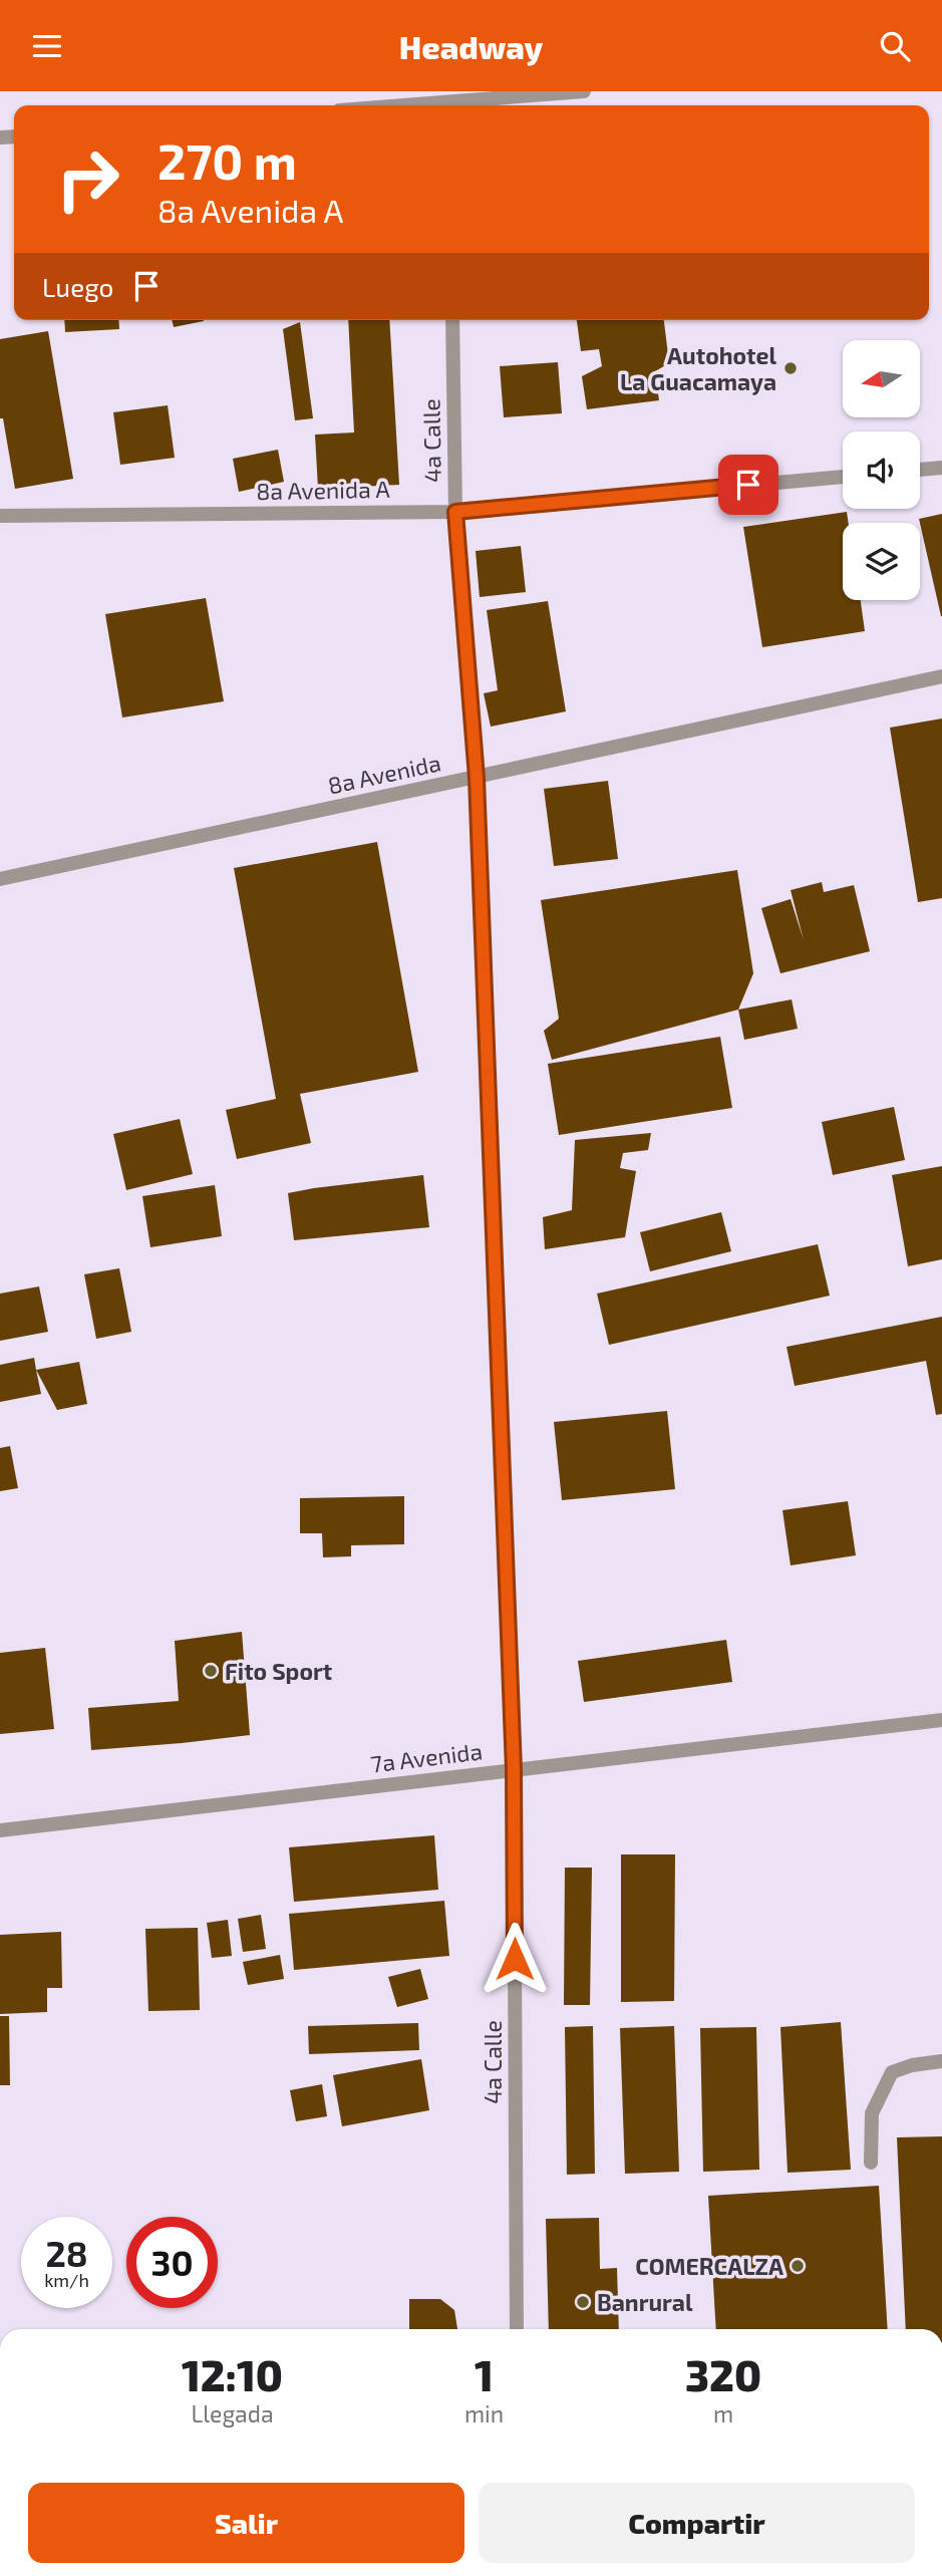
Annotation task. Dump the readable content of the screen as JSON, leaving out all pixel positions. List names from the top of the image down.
{
  "streets": {
    "street": [
      "4a Calle",
      "8a Avenida A",
      "8a Avenida",
      "7a Avenida"
    ]
  },
  "crossings": [
    ["4a Calle", "8a Avenida A"],
    ["4a Calle", "8a Avenida"],
    ["4a Calle", "7a Avenida"]
  ],
  "places": [
    "Autohotel La Guacamaya",
    "Fito Sport",
    "COMERCALZA",
    "Banrural"
  ],
  "north": "left",
  "page": {
    "header": "Headway",
    "turn": ["270 m", "8a Avenida A"],
    "then": "Luego",
    "speed": "28 km/h",
    "limit": "30",
    "eta": [
      "12:10",
      "Llegada",
      "1",
      "min",
      "320",
      "m"
    ],
    "buttons": ["Salir", "Compartir"]
  }
}
